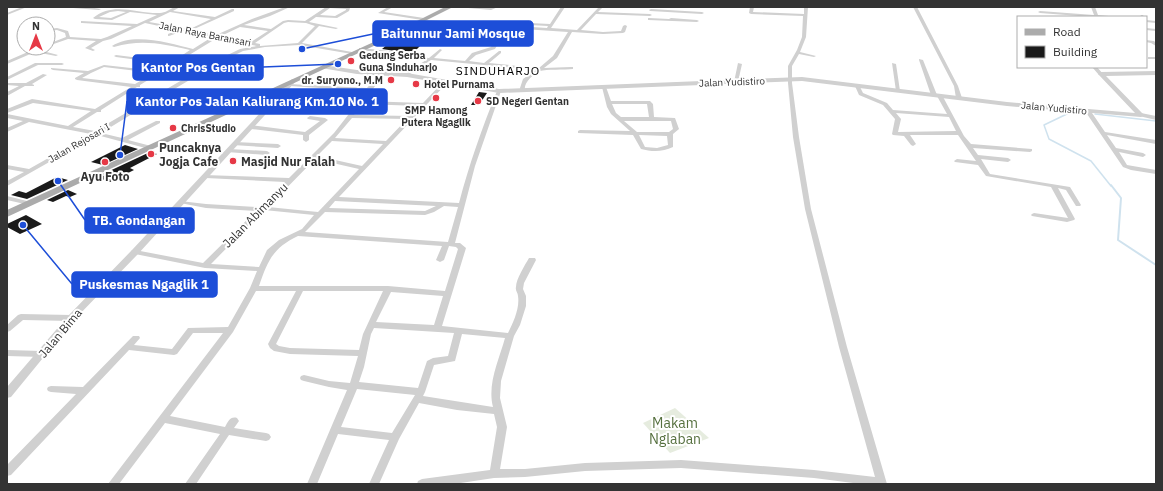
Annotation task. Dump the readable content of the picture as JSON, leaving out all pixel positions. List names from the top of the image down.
{
  "streets": {
    "street": [
      "Jalan Raya Baransari",
      "Jalan Yudistiro",
      "Jalan Rejosari I",
      "Jalan Abimanyu",
      "Jalan Bima"
    ]
  },
  "crossings": [
    ["Jalan Raya Baransari", "Jalan Rejosari I"],
    ["Jalan Yudistiro", "Jalan Abimanyu"]
  ],
  "districts": ["SINDUHARJO"],
  "parks": ["Makam Nglaban"],
  "places": [
    "Baitunnur Jami Mosque",
    "Gedung Serba Guna Sinduharjo",
    "Kantor Pos Gentan",
    "dr. Suryono., M.M",
    "Hotel Purnama",
    "SMP Hamong Putera Ngaglik",
    "SD Negeri Gentan",
    "ChrisStudio",
    "Puncaknya Jogja Cafe",
    "Kantor Pos Jalan Kaliurang Km.10 No. 1",
    "Masjid Nur Falah",
    "Ayu Foto",
    "TB. Gondangan",
    "Puskesmas Ngaglik 1"
  ],
  "legend": ["Road", "Building"],
  "north": "top"
}
